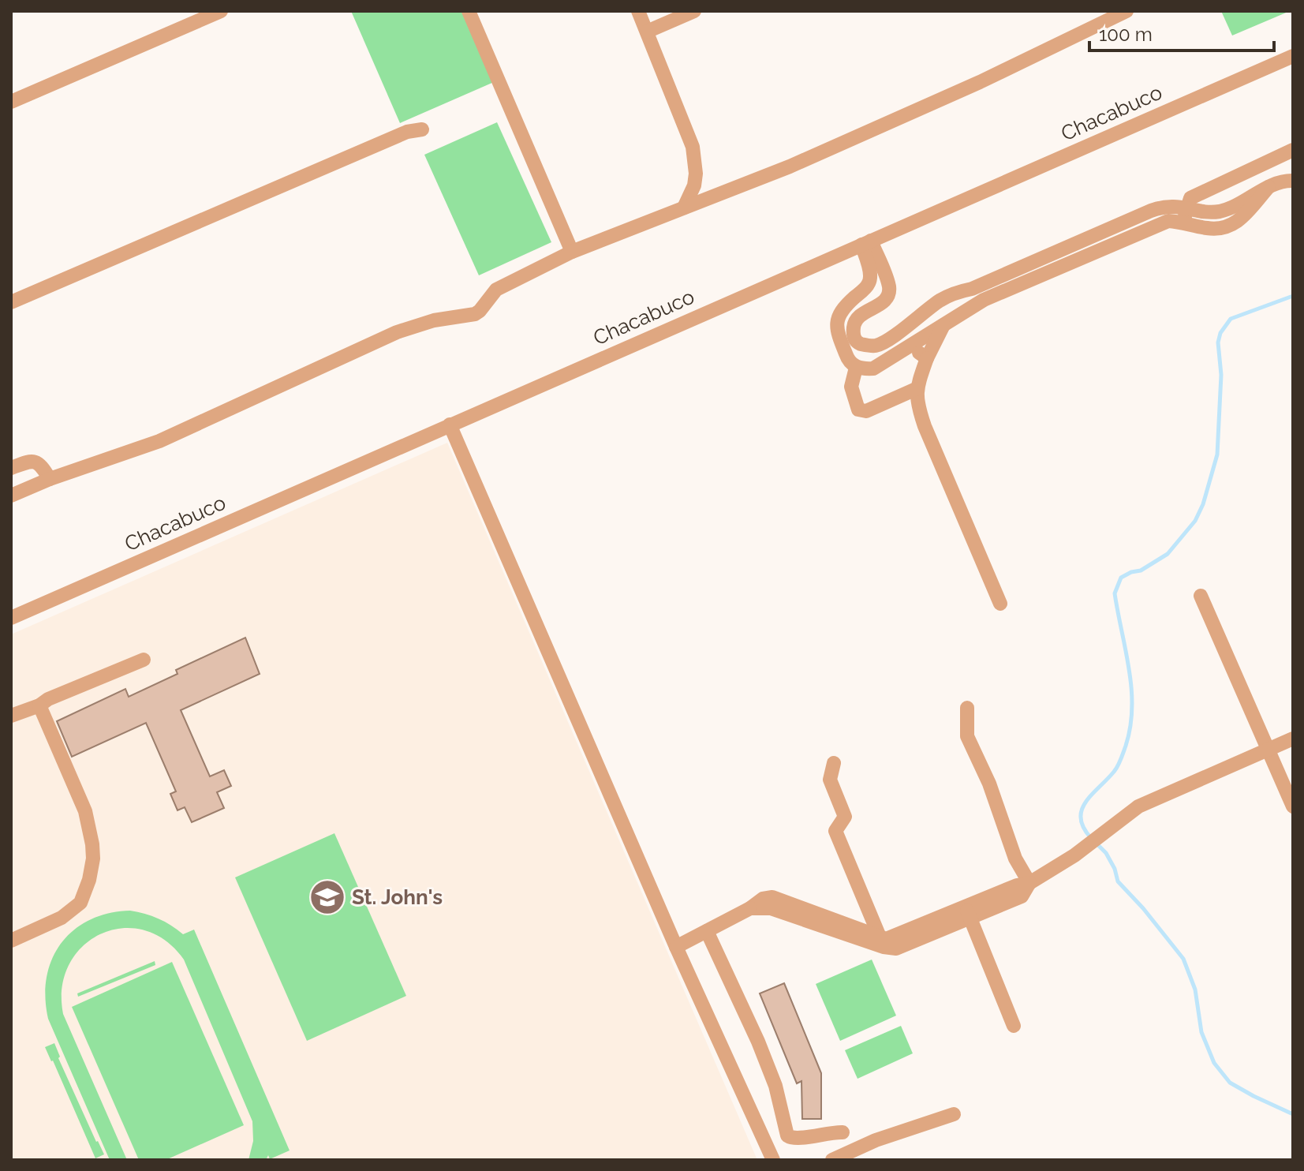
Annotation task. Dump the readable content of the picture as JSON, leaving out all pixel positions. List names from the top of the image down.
{
  "streets": {
    "street": ["Chacabuco"]
  },
  "places": {
    "school or university": ["St. John's"]
  },
  "scale_bar": "100 m"
}
